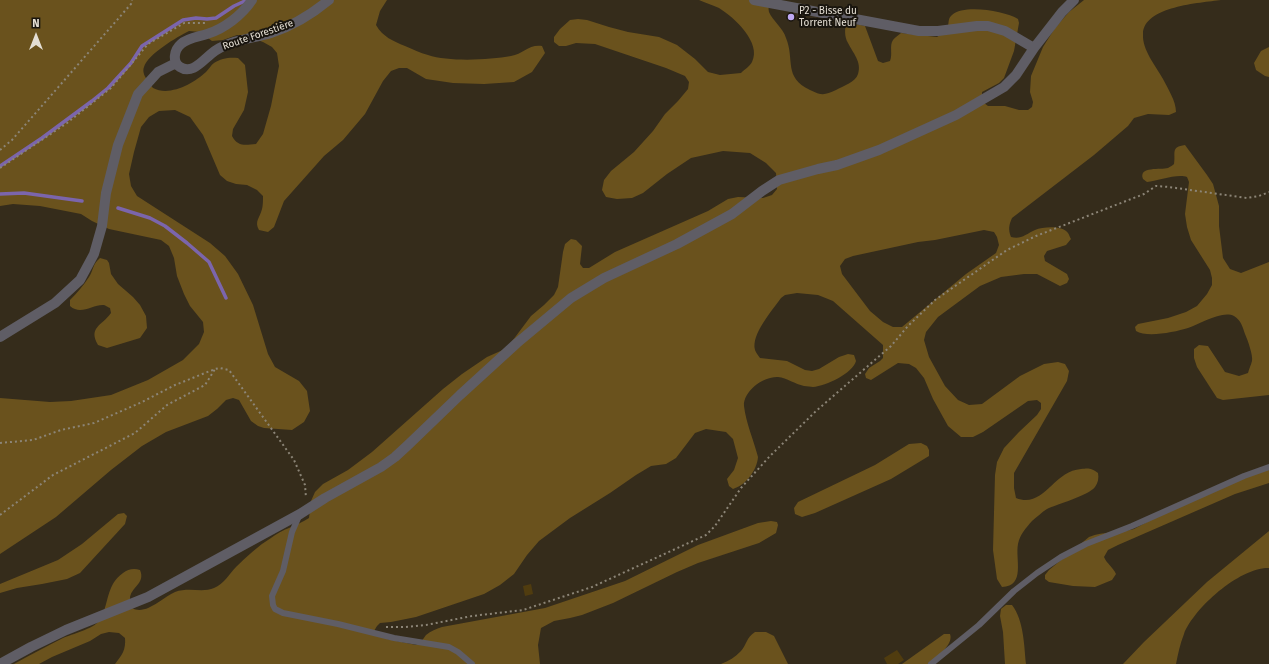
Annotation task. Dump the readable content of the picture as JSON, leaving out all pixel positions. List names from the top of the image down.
{
  "streets": {
    "street": ["Route Forestière"]
  },
  "places": ["P2 - Bisse du Torrent Neuf"],
  "north": "top"
}
